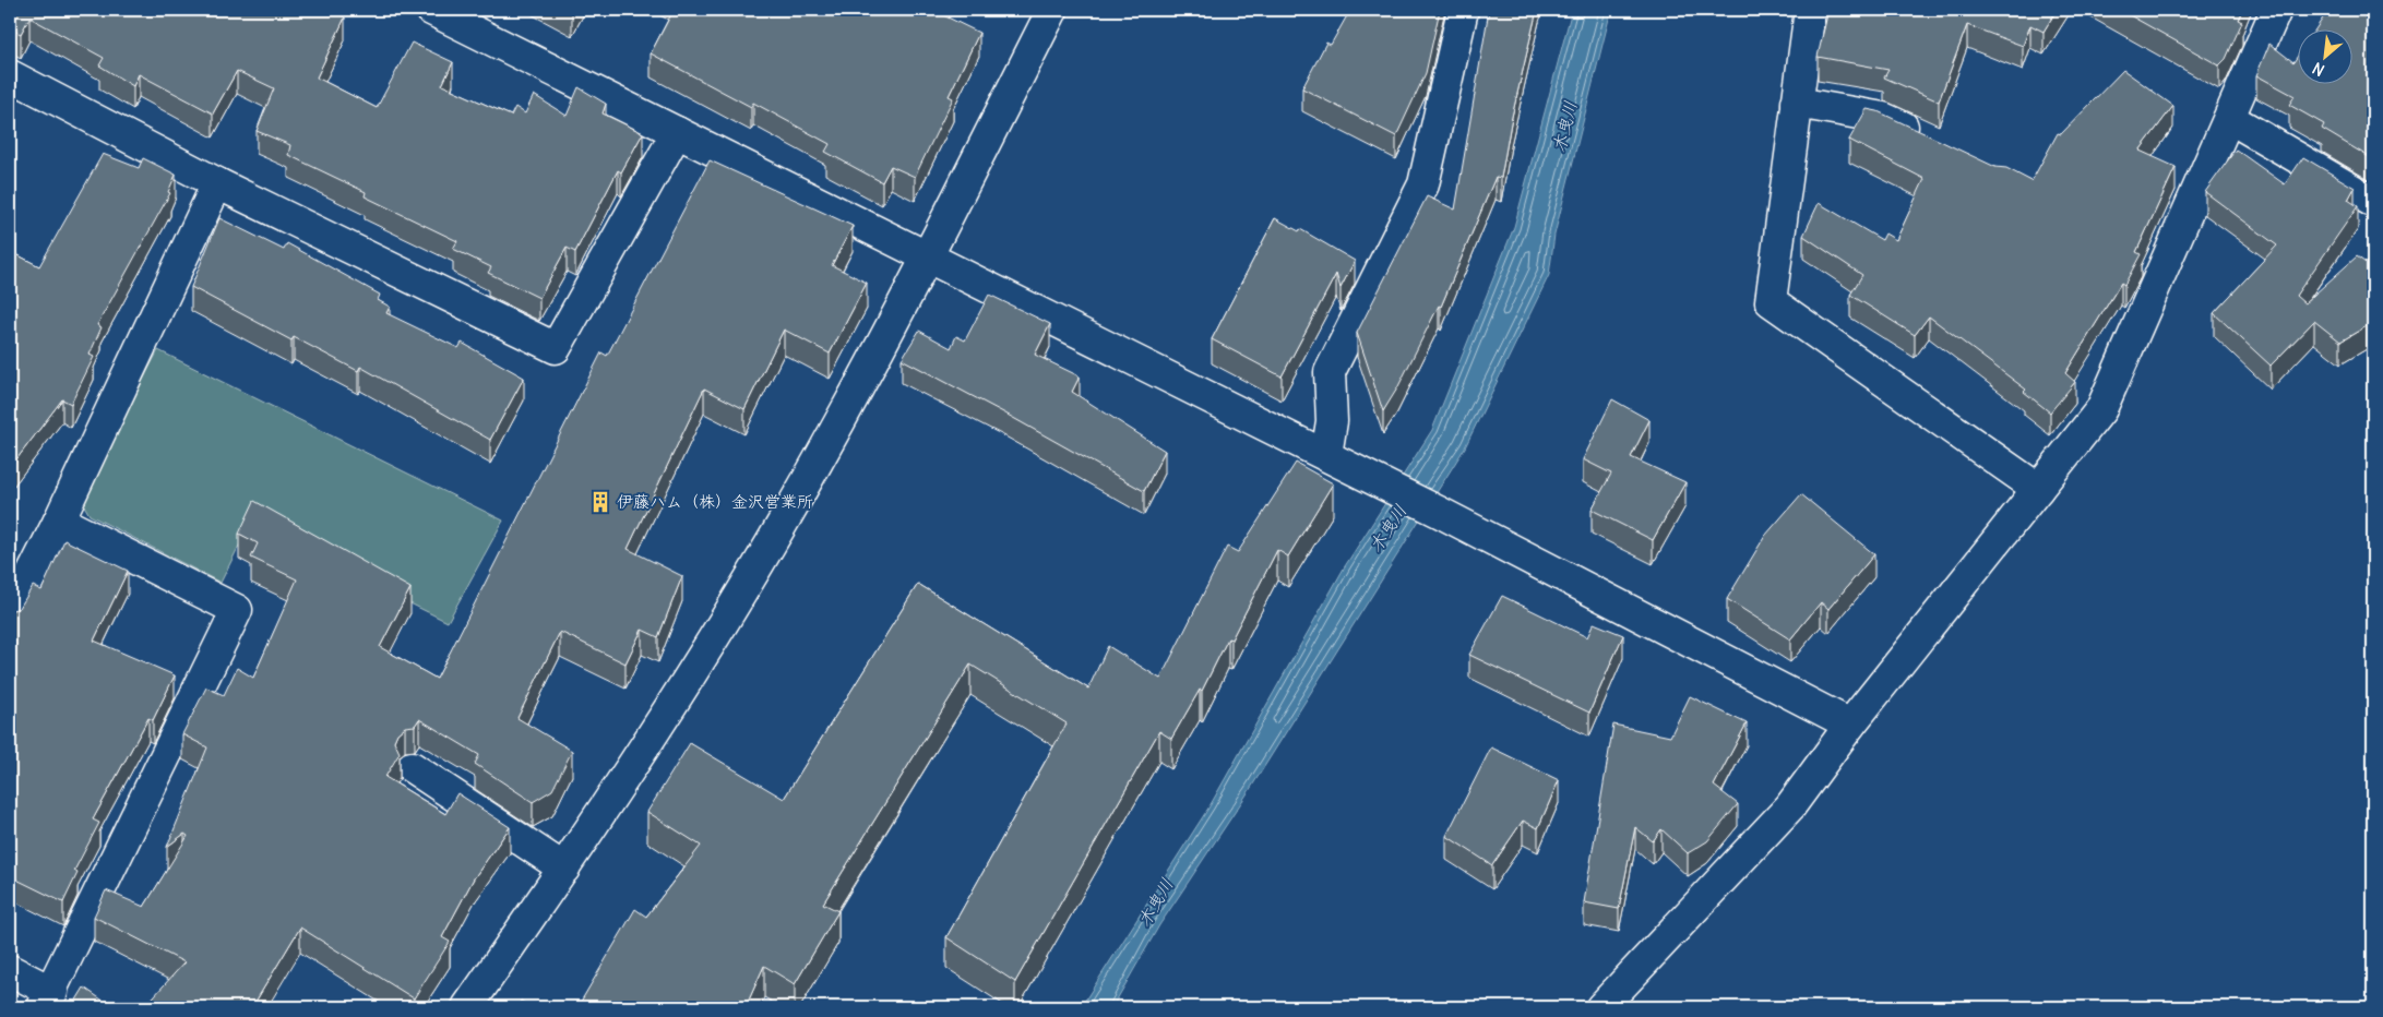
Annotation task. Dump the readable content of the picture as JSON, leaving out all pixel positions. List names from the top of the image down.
{
  "water": ["木曳川"],
  "places": {
    "building": ["伊藤ハム（株）金沢営業所"]
  },
  "north": "bottom left"
}
